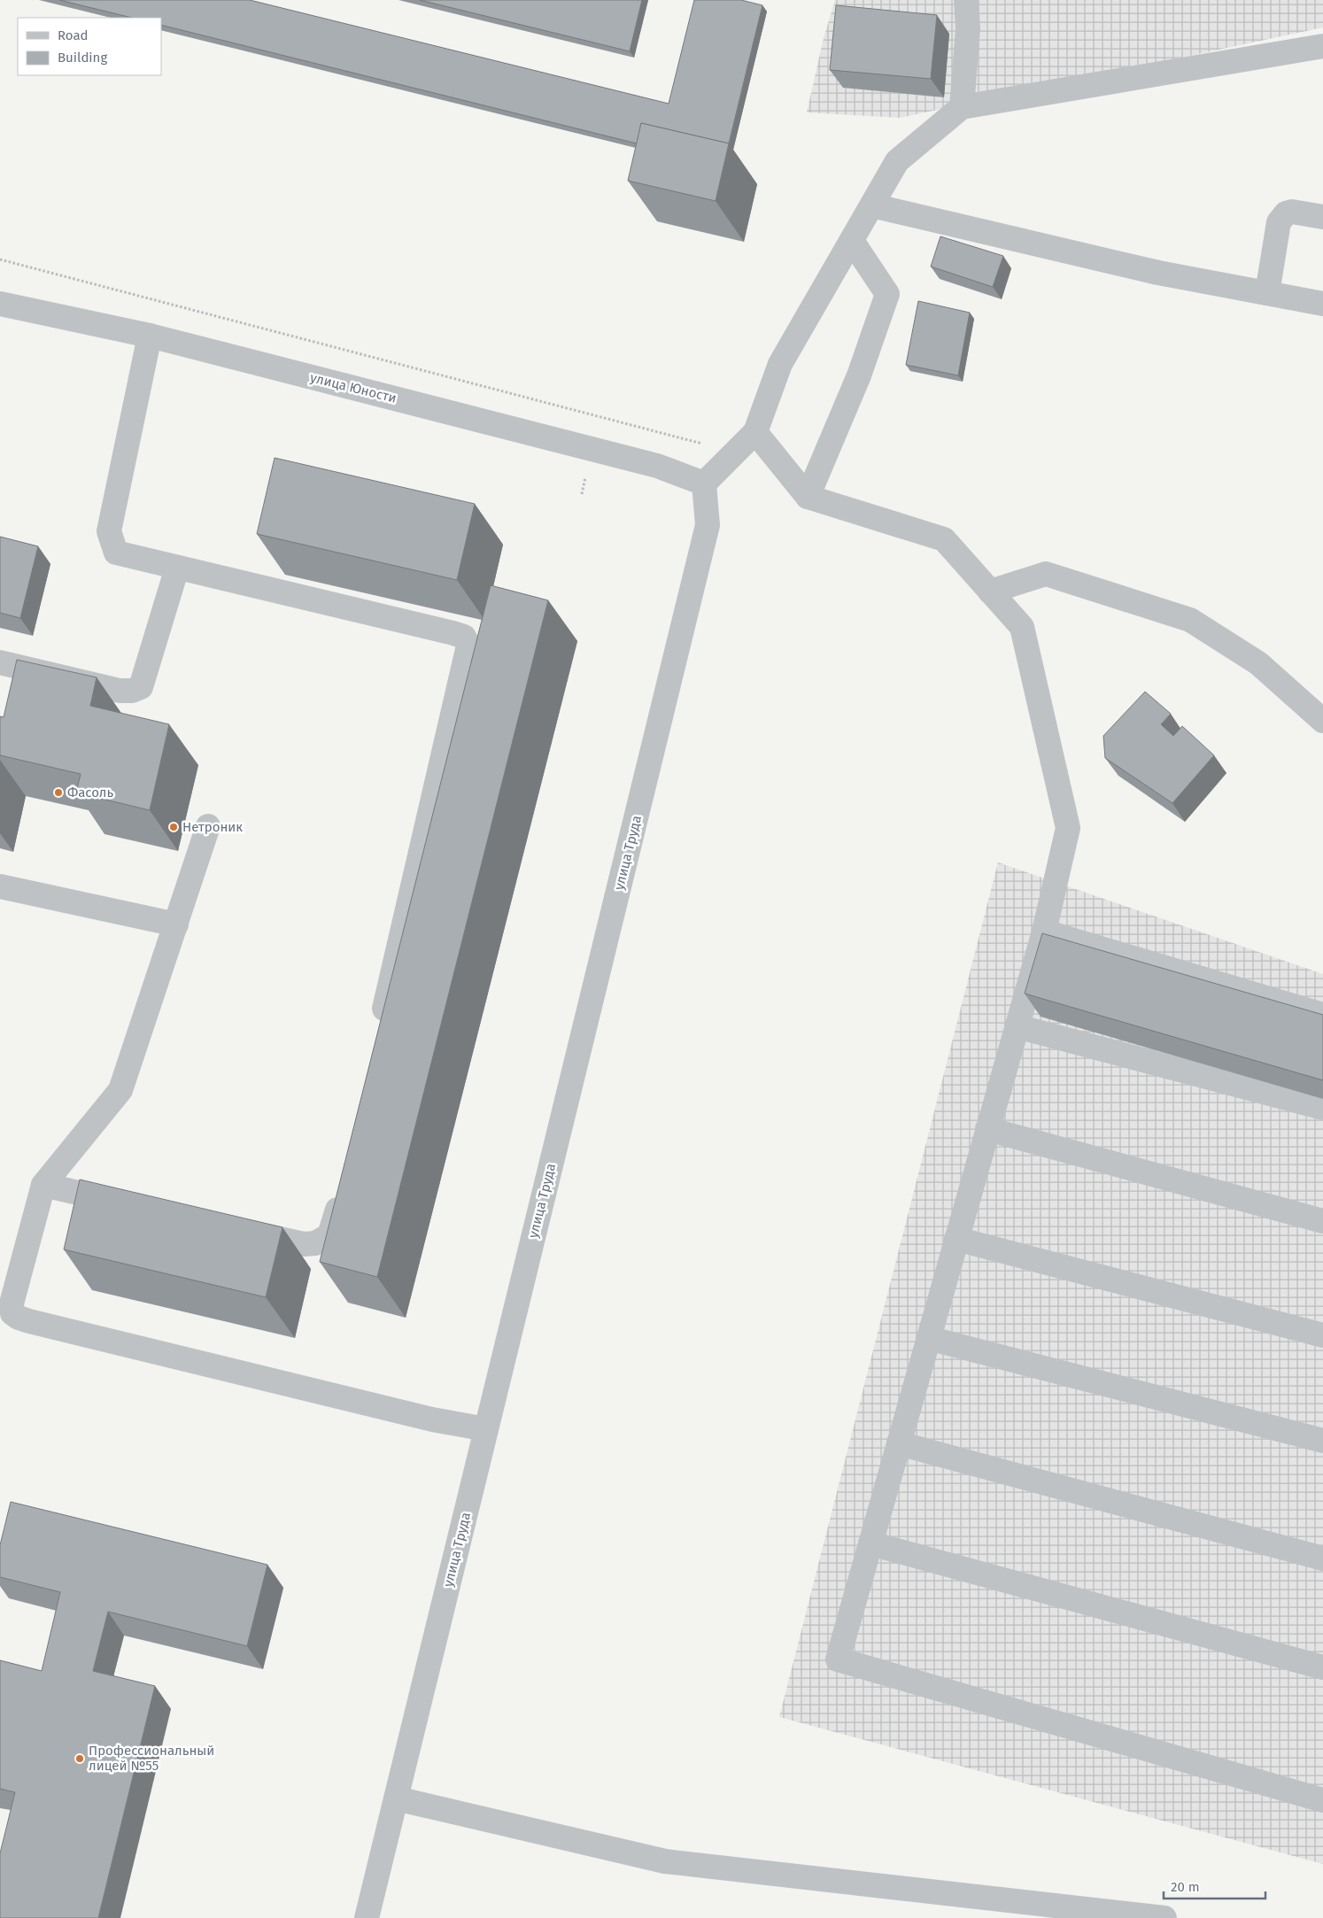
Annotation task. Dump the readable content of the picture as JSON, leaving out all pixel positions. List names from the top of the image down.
{
  "streets": {
    "street": ["улица Юности", "улица Труда"]
  },
  "crossings": [
    ["улица Юности", "улица Труда"]
  ],
  "places": ["Фасоль", "Нетроник", "Профессиональный лицей №55"],
  "legend": ["Road", "Building"],
  "scale_bar": "20 m"
}
